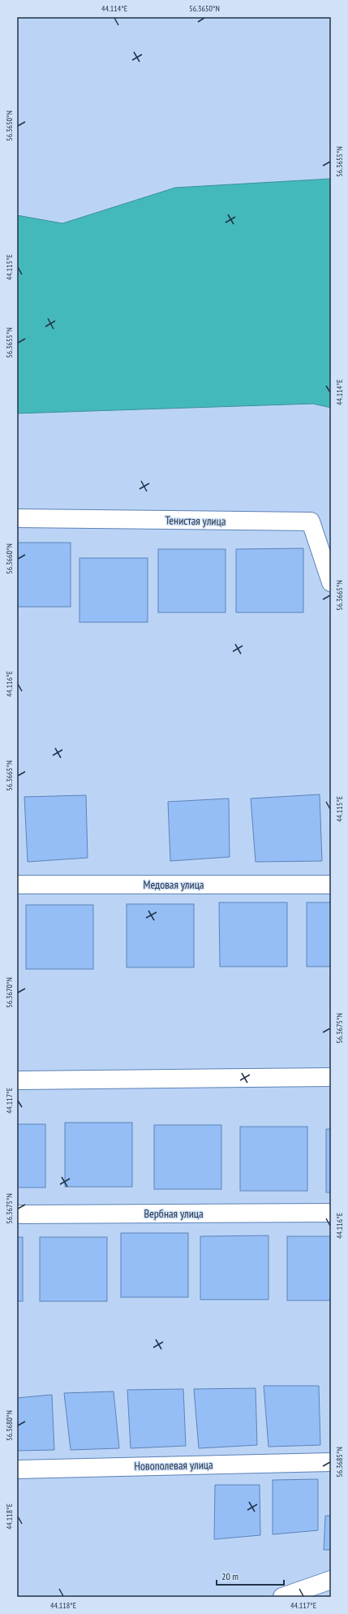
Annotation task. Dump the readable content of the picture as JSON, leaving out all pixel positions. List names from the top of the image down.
{
  "streets": {
    "street": [
      "Тенистая улица",
      "Медовая улица",
      "Вербная улица",
      "Новополевая улица"
    ]
  },
  "scale_bar": "20 m",
  "coordinates": [
    "44.114°E",
    "56.3650°N",
    "56.3655°N",
    "44.115°E",
    "56.3660°N",
    "56.3665°N",
    "44.116°E",
    "56.3670°N",
    "56.3675°N",
    "44.117°E",
    "56.3680°N",
    "56.3685°N",
    "44.118°E"
  ]
}
